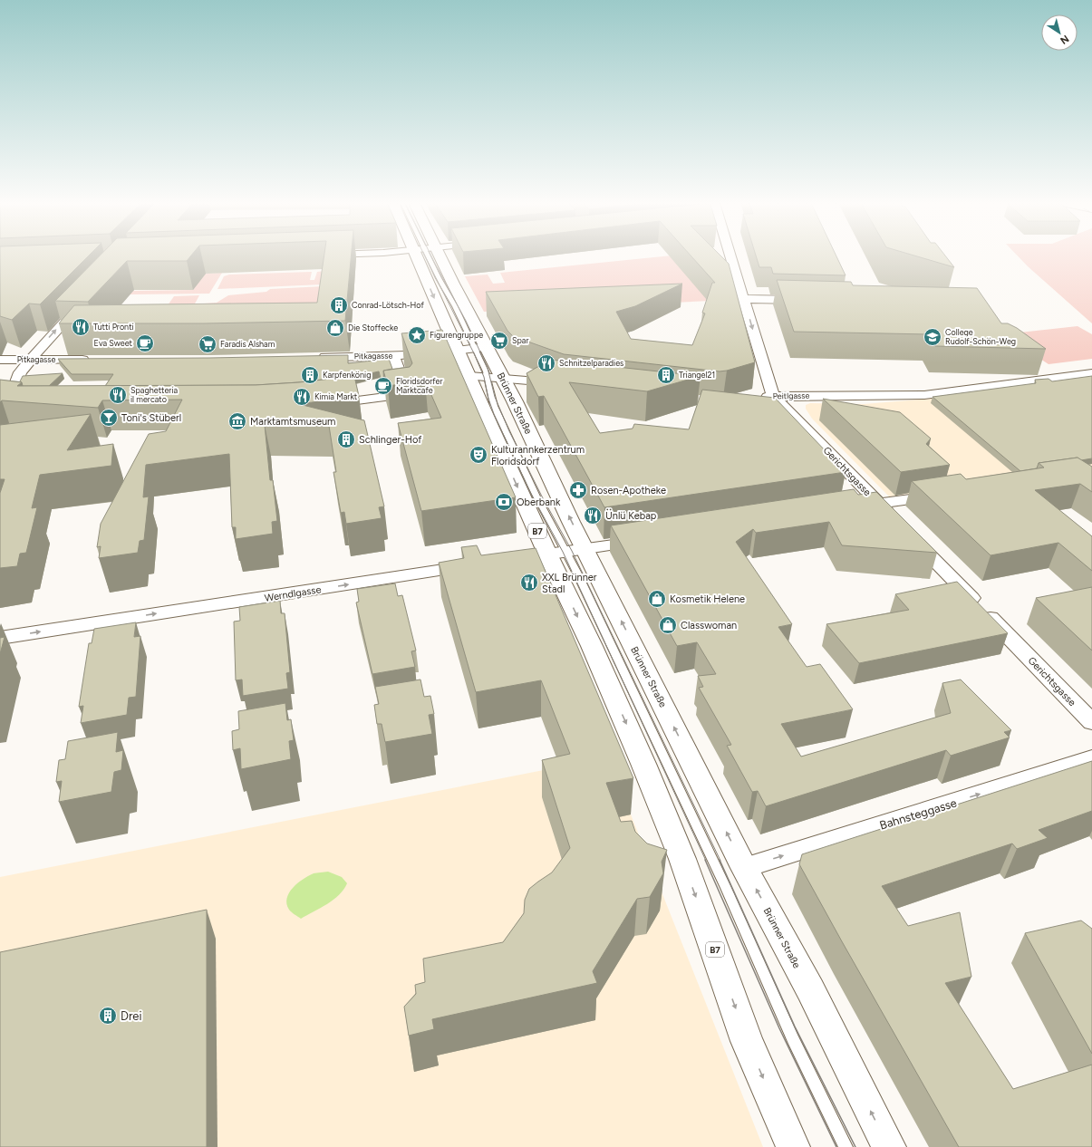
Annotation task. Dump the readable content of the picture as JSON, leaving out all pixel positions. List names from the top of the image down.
{
  "streets": {
    "main road": ["Brünner Straße", "B7"],
    "street": [
      "Pitkagasse",
      "Peitlgasse",
      "Gerichtsgasse",
      "Werndlgasse",
      "Bahnsteggasse"
    ]
  },
  "crossings": [
    ["Peitlgasse", "Gerichtsgasse"],
    ["Brünner Straße", "Bahnsteggasse"]
  ],
  "one_way": ["Werndlgasse", "Bahnsteggasse"],
  "places": {
    "building": [
      "Conrad-Lötsch-Hof",
      "Karpfenkönig",
      "Triangel21",
      "Schlinger-Hof",
      "Drei"
    ],
    "restaurant": [
      "Tutti Pronti",
      "Schnitzelparadies",
      "Spaghetteria il mercato",
      "Kimia Markt",
      "Ünlü Kebap",
      "XXL Brünner Stadl"
    ],
    "shop": ["Die Stoffecke", "Kosmetik Helene", "Classwoman"],
    "place": ["Figurengruppe"],
    "school or university": ["College Rudolf-Schön-Weg"],
    "supermarket": ["Spar", "Faradis Alsham"],
    "cafe": ["Eva Sweet", "Floridsdorfer Marktcafe"],
    "bar": ["Toni's Stüberl"],
    "museum": ["Marktamtsmuseum"],
    "theatre": ["Kulturannkerzentrum Floridsdorf"],
    "pharmacy": ["Rosen-Apotheke"],
    "bank": ["Oberbank"]
  },
  "north": "bottom right"
}
